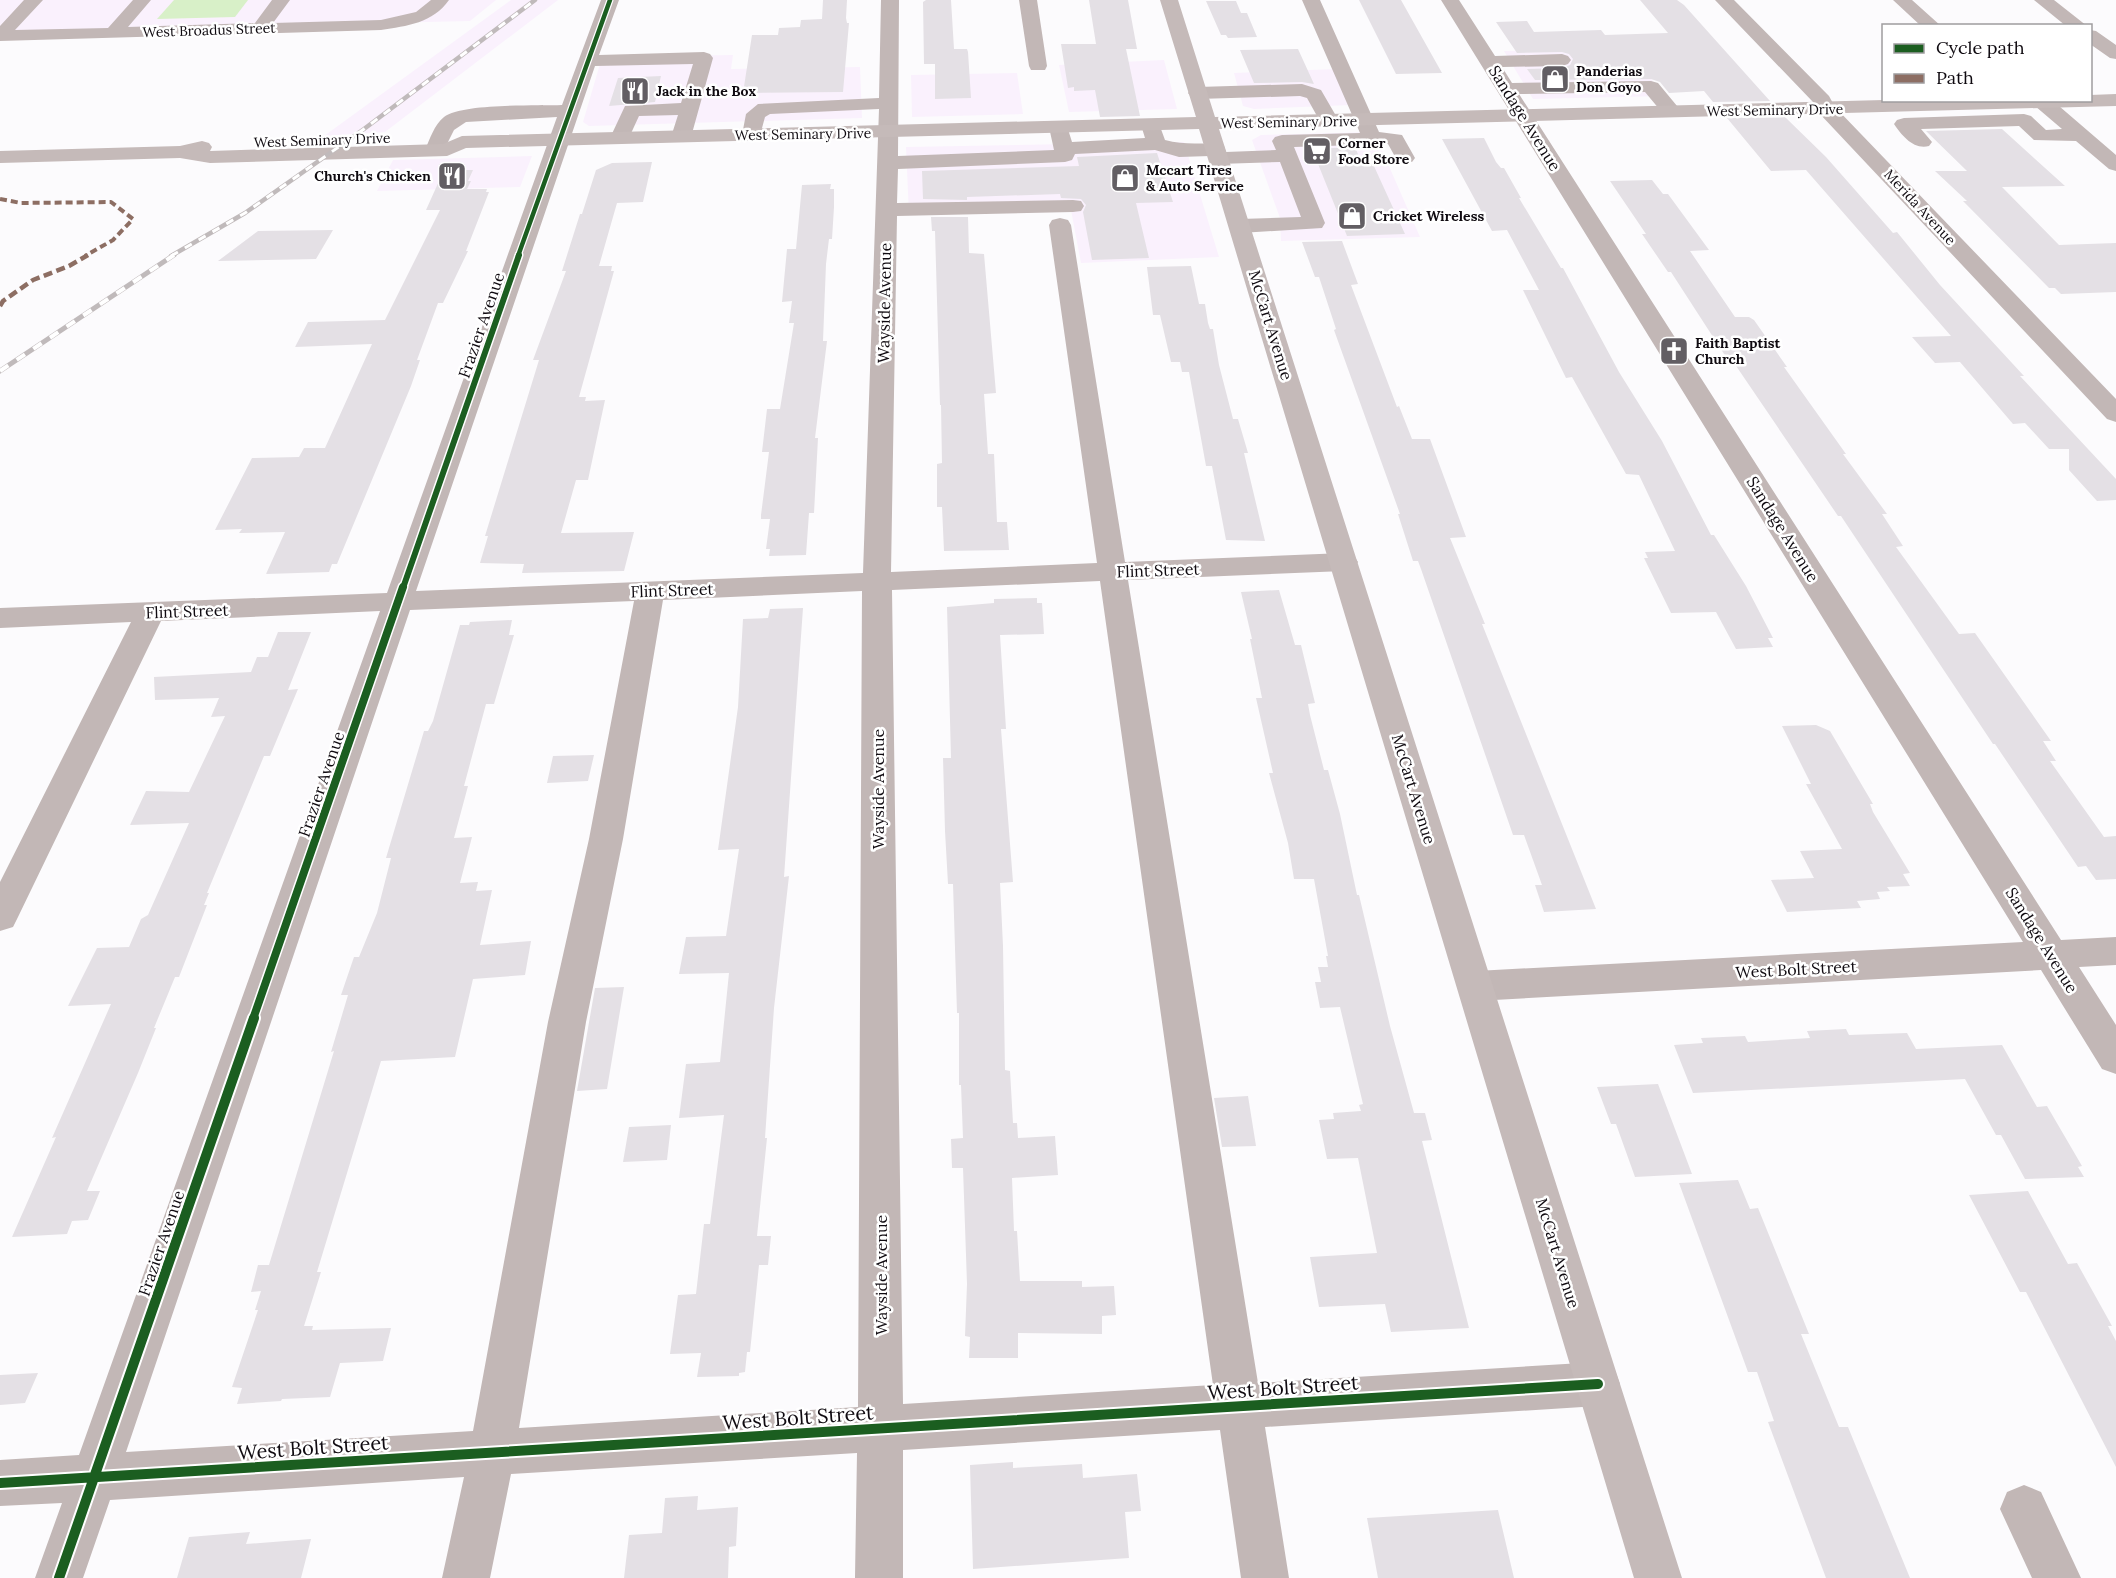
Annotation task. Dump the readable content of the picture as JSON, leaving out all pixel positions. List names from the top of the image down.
{
  "streets": {
    "main road": ["West Seminary Drive", "McCart Avenue"],
    "street": [
      "West Broadus Street",
      "Sandage Avenue",
      "Merida Avenue",
      "Wayside Avenue",
      "Frazier Avenue",
      "Flint Street",
      "West Bolt Street"
    ]
  },
  "crossings": [
    ["West Seminary Drive", "Sandage Avenue"],
    ["West Seminary Drive", "Merida Avenue"],
    ["West Seminary Drive", "Wayside Avenue"],
    ["West Seminary Drive", "Frazier Avenue"],
    ["West Seminary Drive", "McCart Avenue"],
    ["Sandage Avenue", "West Bolt Street"],
    ["Wayside Avenue", "Flint Street"],
    ["Wayside Avenue", "West Bolt Street"],
    ["Frazier Avenue", "Flint Street"],
    ["Frazier Avenue", "West Bolt Street"],
    ["McCart Avenue", "Flint Street"],
    ["McCart Avenue", "West Bolt Street"]
  ],
  "places": {
    "shop": ["Panderias Don Goyo", "Mccart Tires & Auto Service", "Cricket Wireless"],
    "restaurant": ["Jack in the Box", "Church's Chicken"],
    "supermarket": ["Corner Food Store"],
    "church": ["Faith Baptist Church"]
  },
  "legend": ["Cycle path", "Path"]
}
